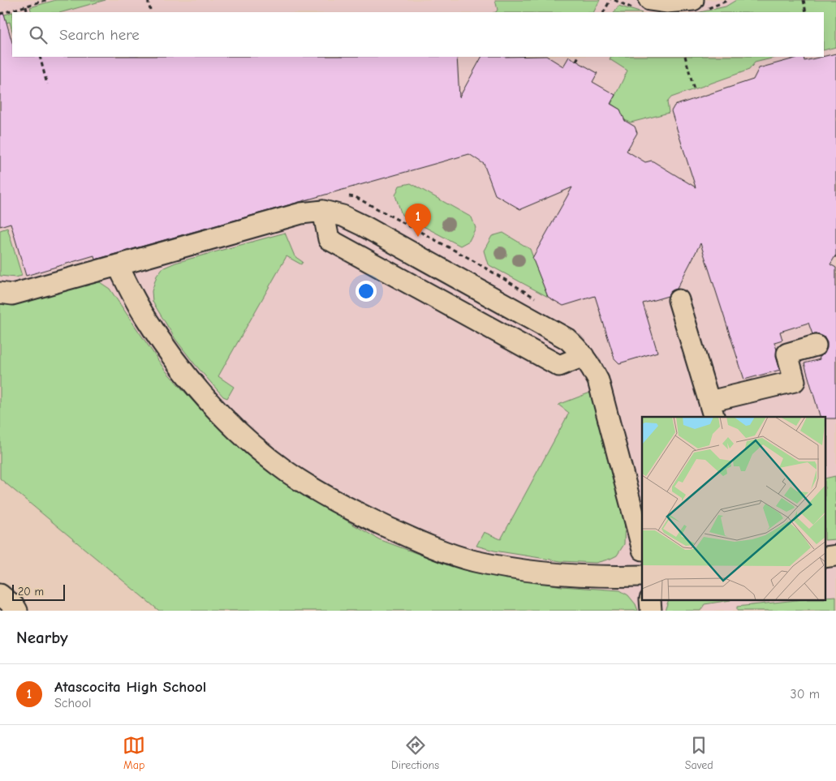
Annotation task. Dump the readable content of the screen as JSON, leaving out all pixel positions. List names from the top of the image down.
{
  "scale_bar": "20 m",
  "page": {
    "search": "Search here",
    "pins": "1",
    "scale": "20 m",
    "heading": "Nearby",
    "list": [
      {
        "mark": "1",
        "name": "Atascocita High School",
        "note": "School",
        "value": "30 m"
      }
    ],
    "nav": ["Map", "Directions", "Saved"]
  }
}
